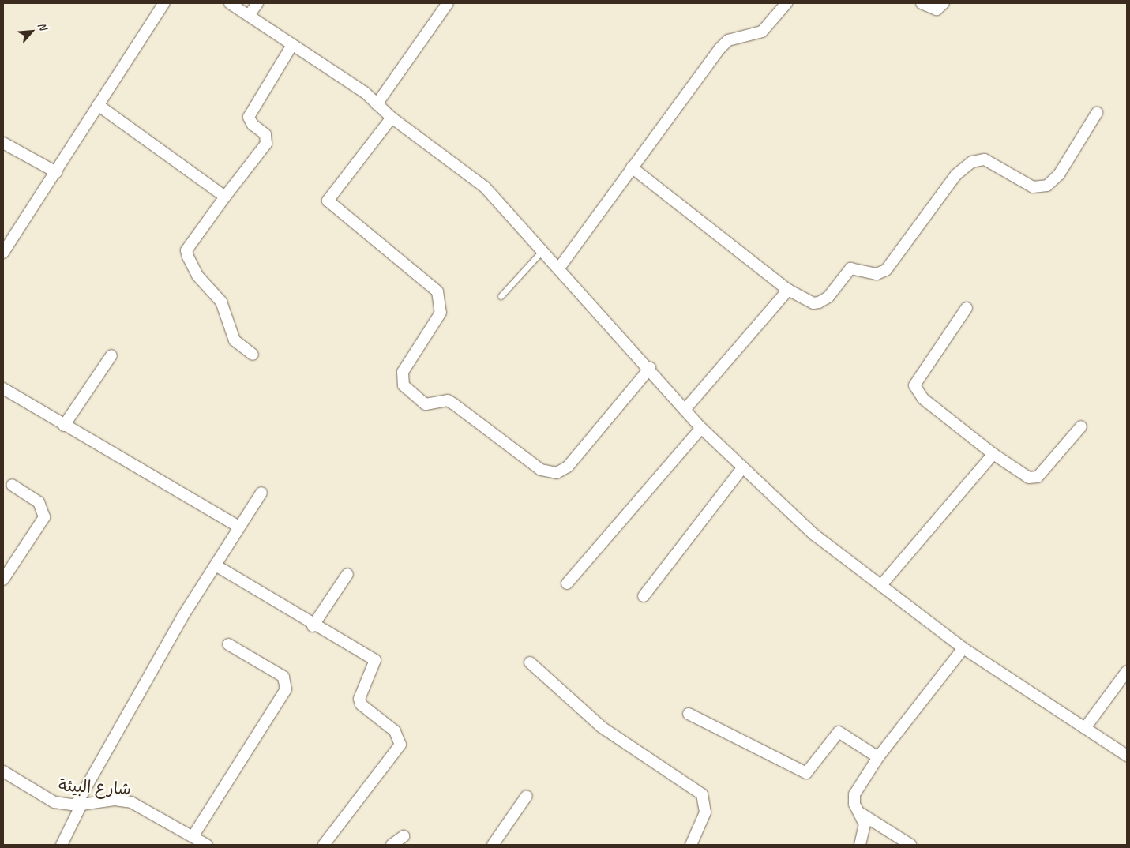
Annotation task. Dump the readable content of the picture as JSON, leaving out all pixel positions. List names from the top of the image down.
{
  "streets": {
    "street": ["شارع البيئة"]
  },
  "north": "top right"
}
